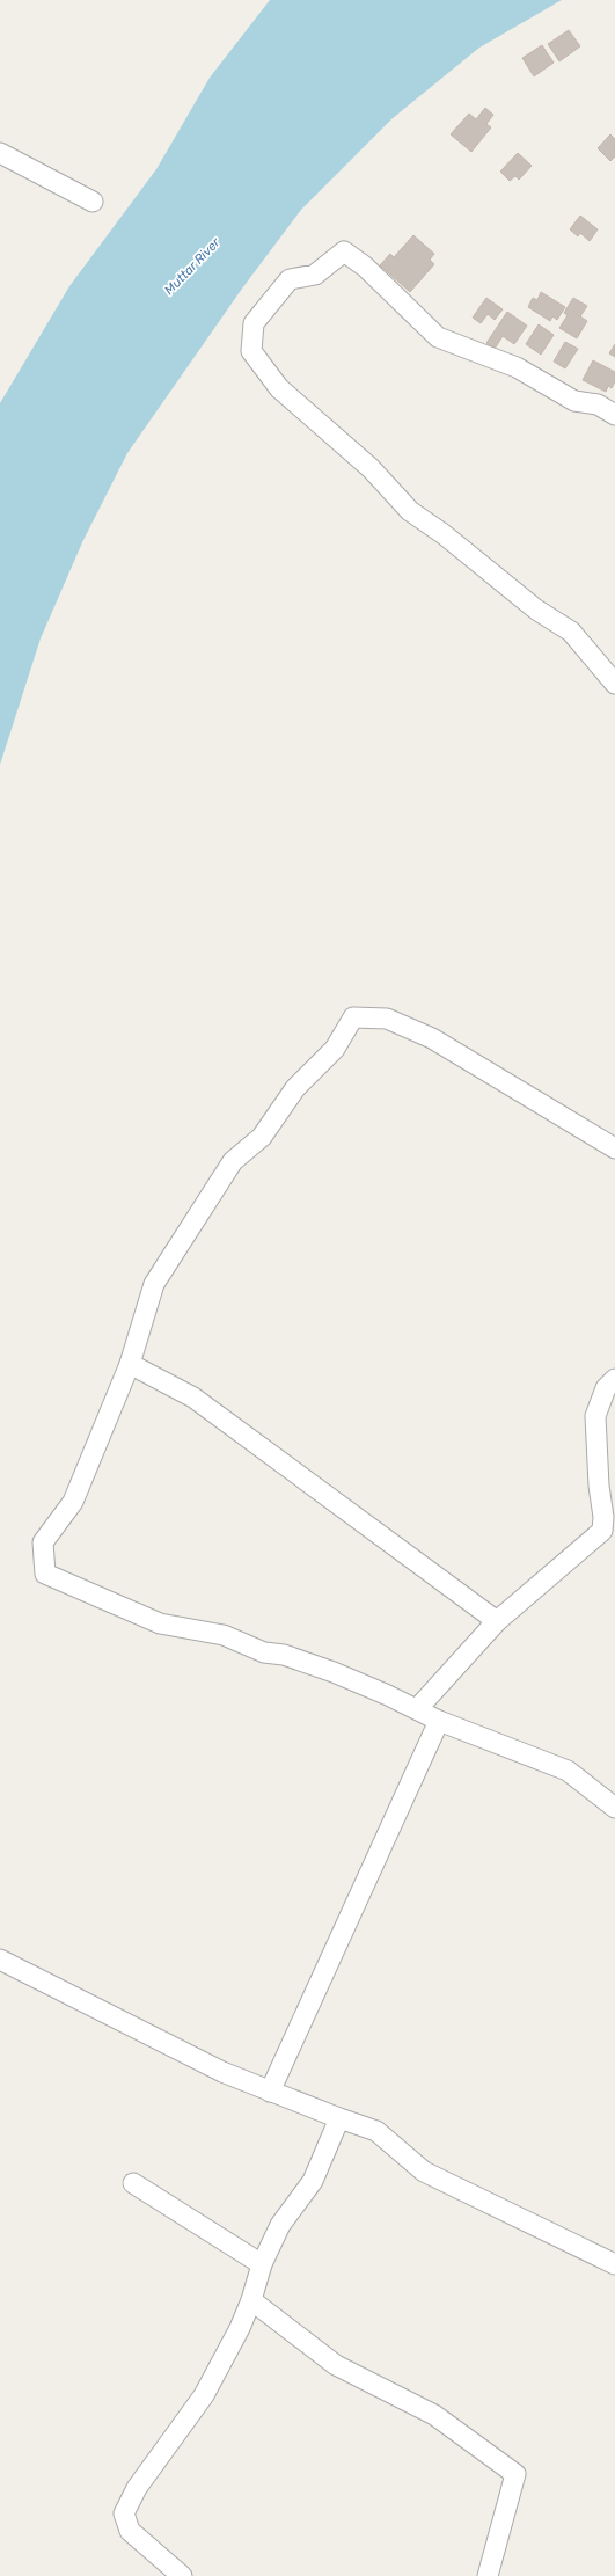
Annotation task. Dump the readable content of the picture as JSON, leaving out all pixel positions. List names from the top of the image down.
{
  "water": ["Muttar River"]
}
